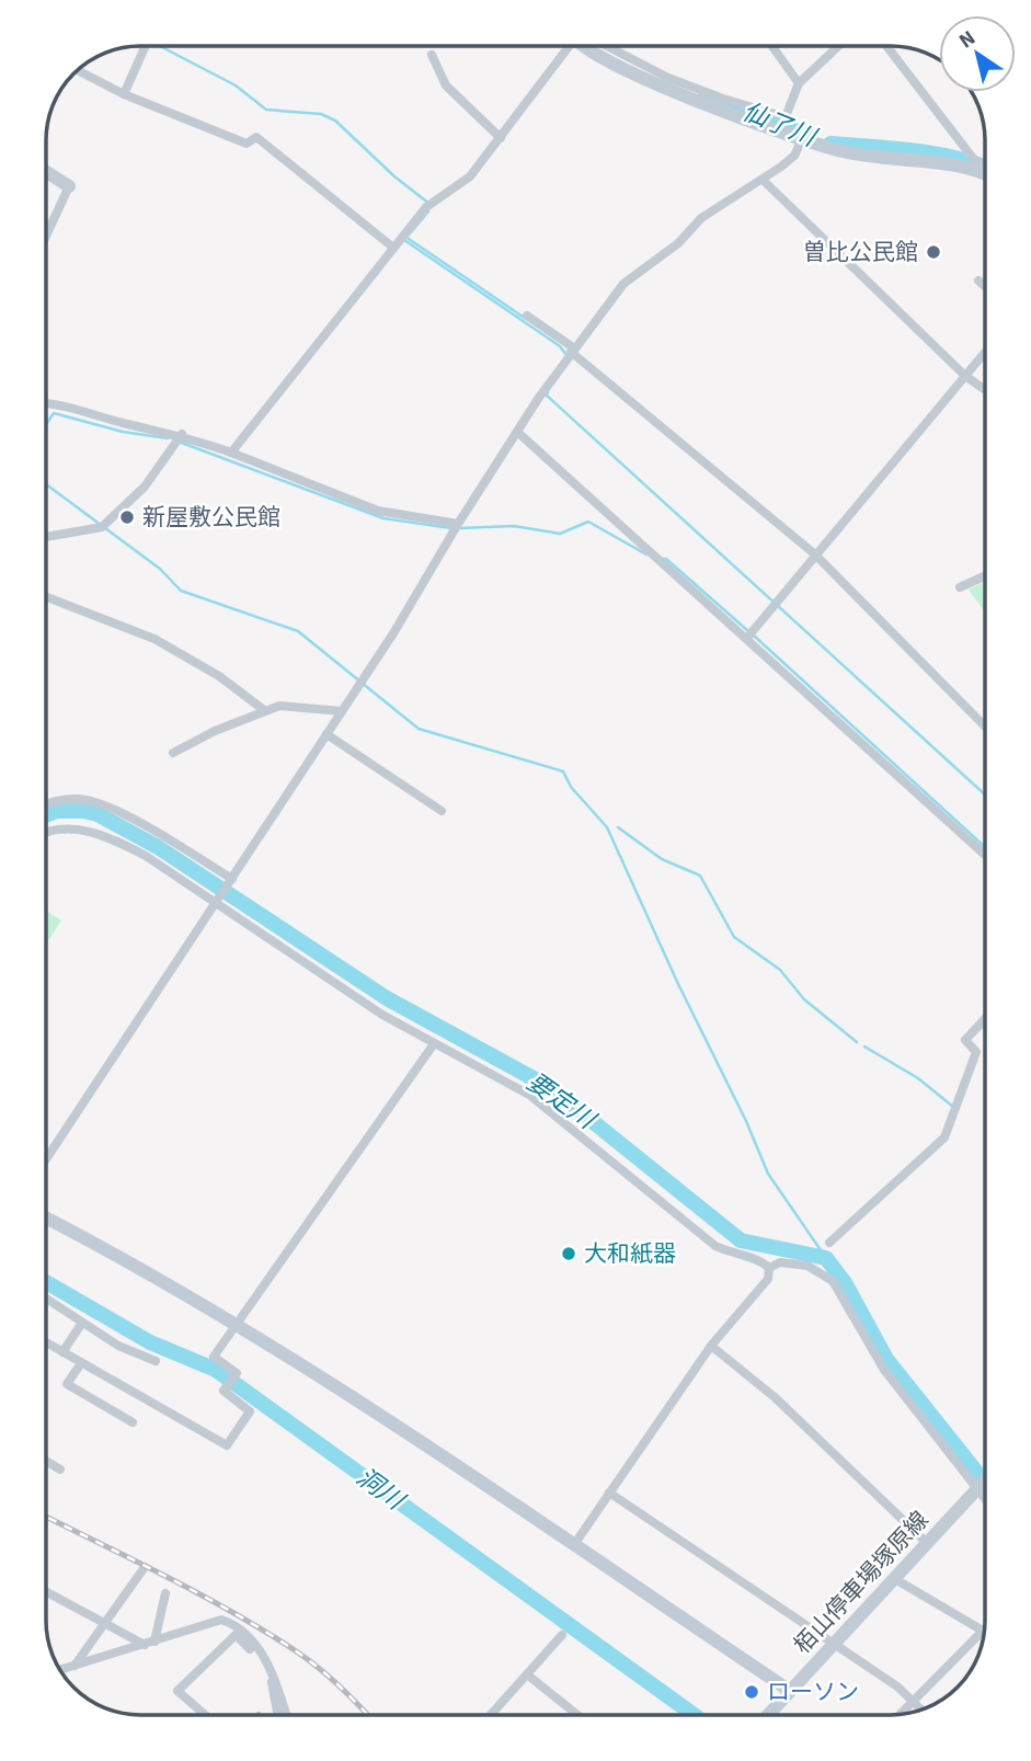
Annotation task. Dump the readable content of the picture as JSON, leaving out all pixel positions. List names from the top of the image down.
{
  "streets": {
    "street": ["栢山停車場塚原線"]
  },
  "water": ["仙了川", "要定川", "洞川"],
  "places": [
    "曽比公民館",
    "新屋敷公民館",
    "大和紙器",
    "ローソン"
  ],
  "north": "top left"
}
